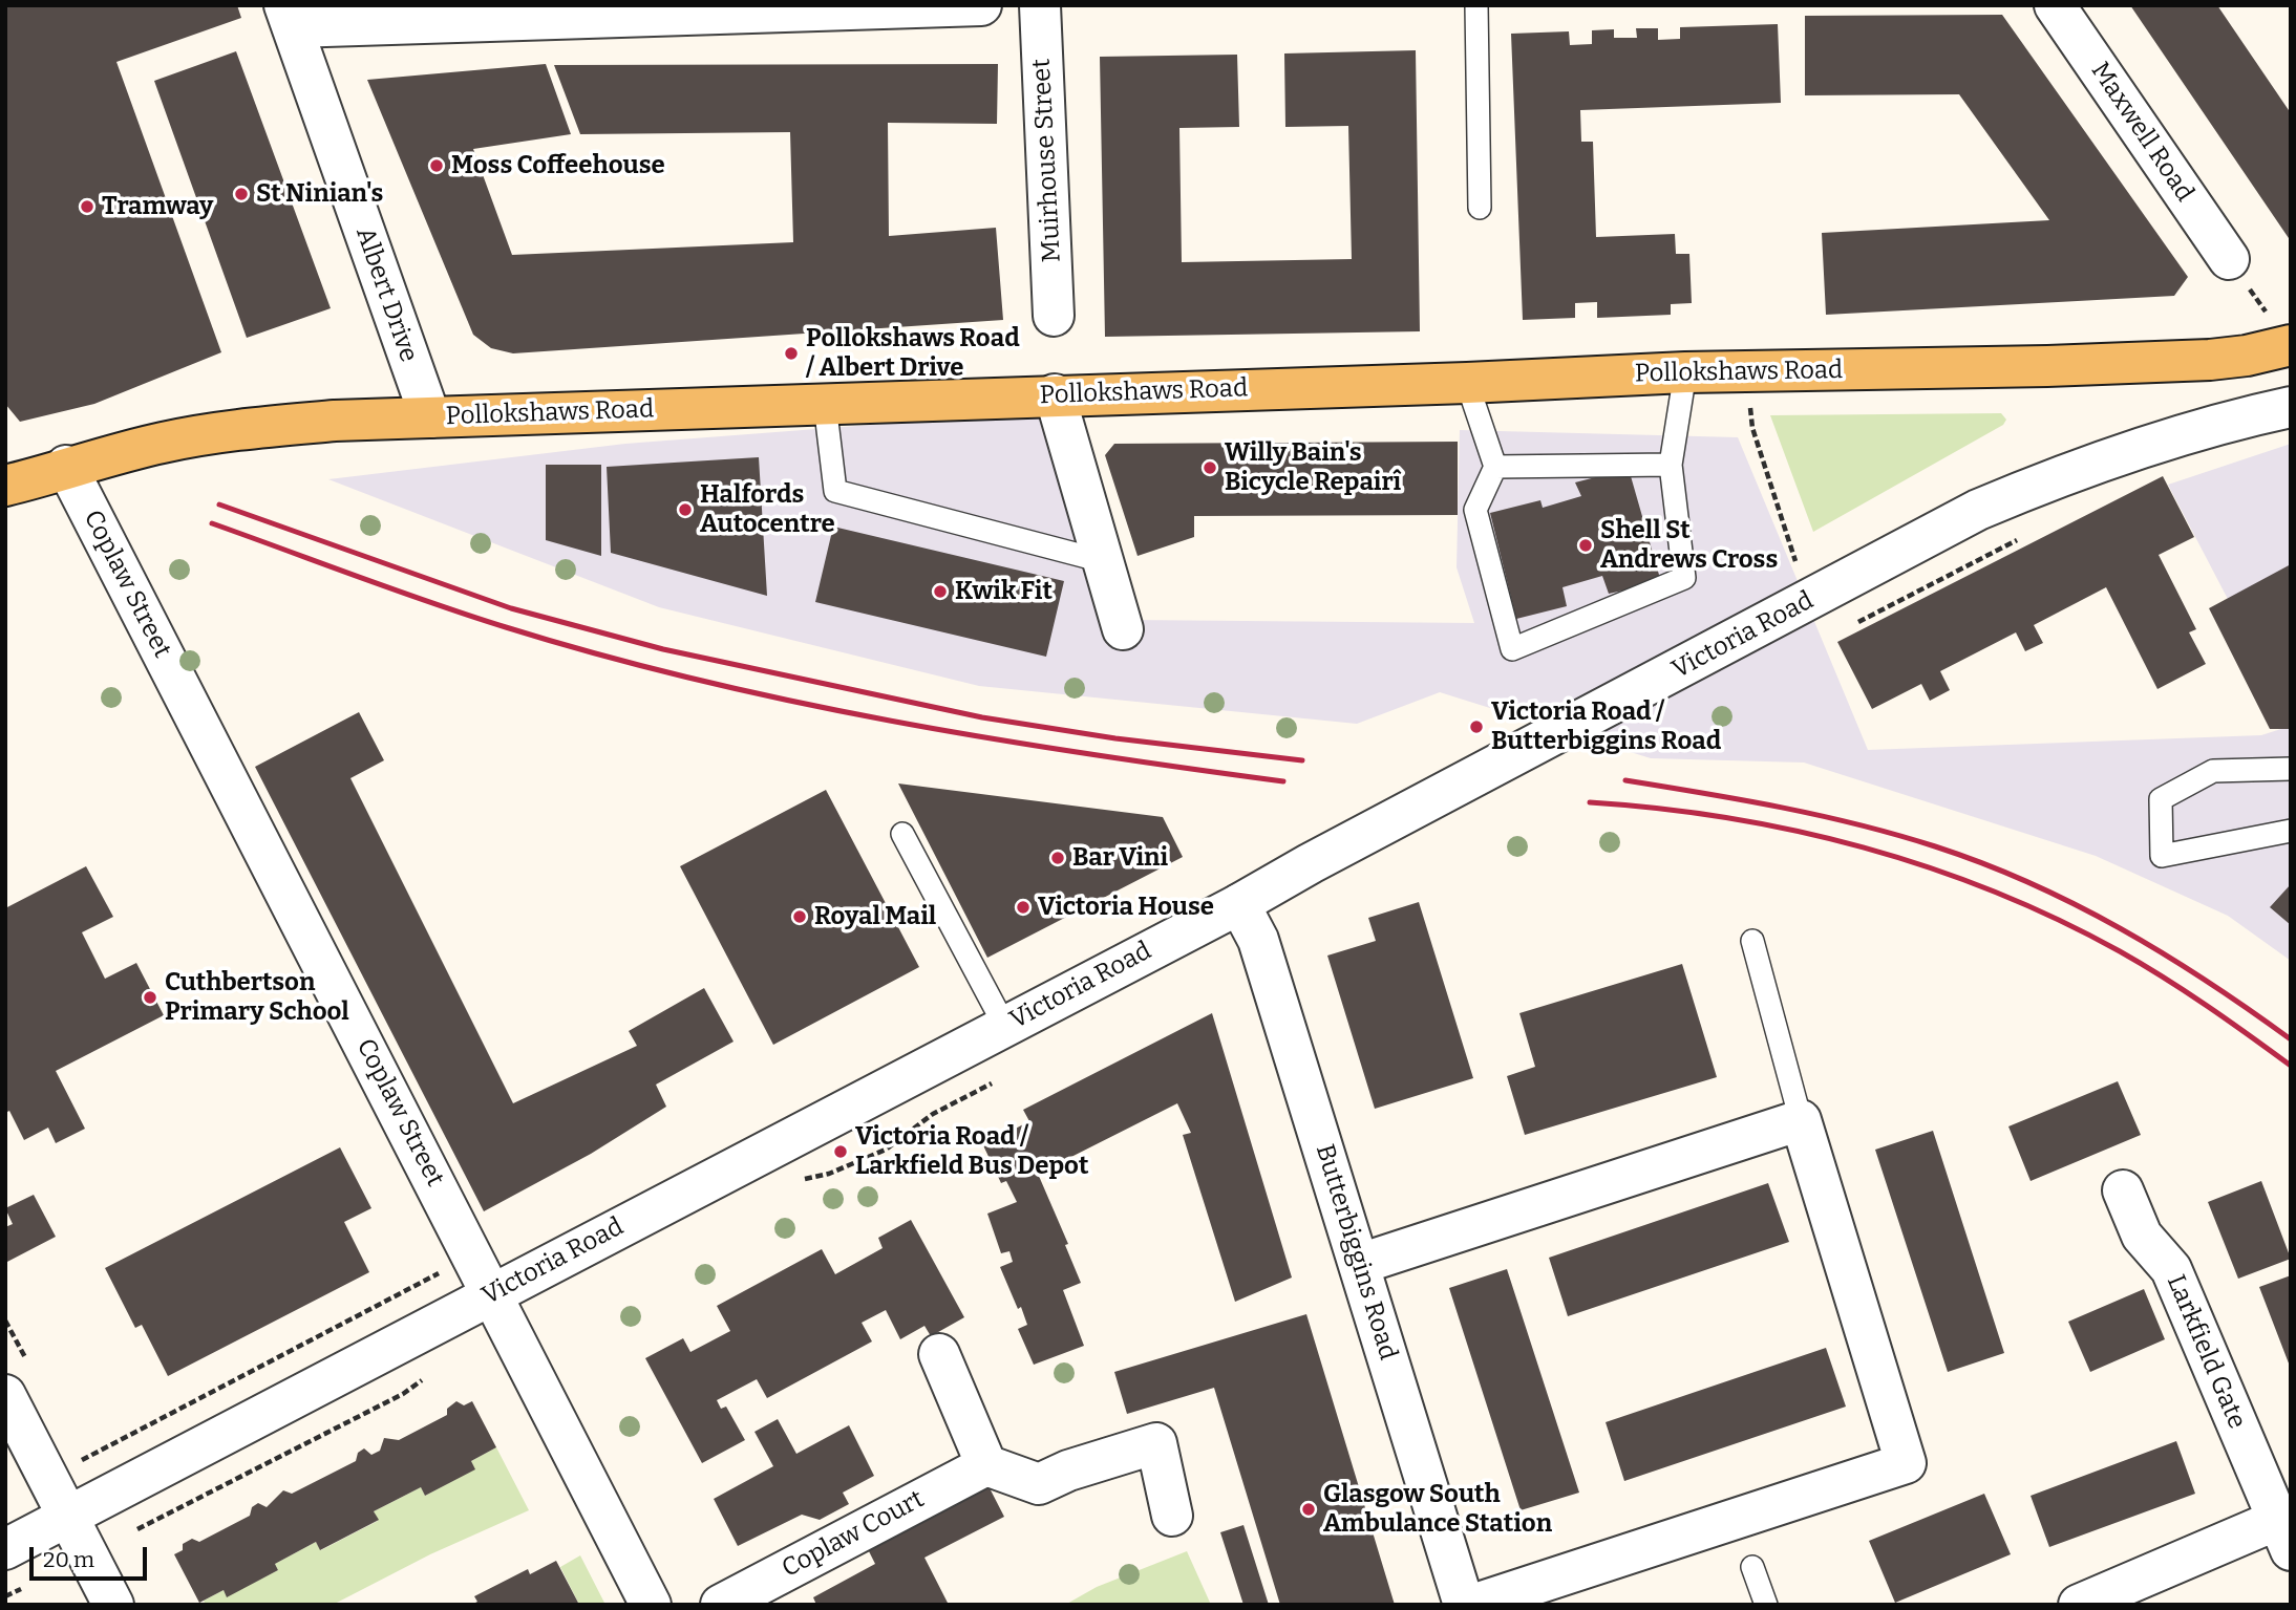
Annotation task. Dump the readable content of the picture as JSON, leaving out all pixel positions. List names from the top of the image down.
{
  "streets": {
    "main road": ["Pollokshaws Road"],
    "street": [
      "Maxwell Road",
      "Muirhouse Street",
      "Albert Drive",
      "Coplaw Street",
      "Victoria Road",
      "Butterbiggins Road",
      "Larkfield Gate",
      "Coplaw Court"
    ]
  },
  "crossings": [
    ["Albert Drive", "Pollokshaws Road"],
    ["Pollokshaws Road", "Coplaw Street"],
    ["Coplaw Street", "Victoria Road"],
    ["Victoria Road", "Butterbiggins Road"]
  ],
  "places": [
    "Moss Coffeehouse",
    "St Ninian's",
    "Tramway",
    "Pollokshaws Road / Albert Drive",
    "Willy Bain's Bicycle Repairî",
    "Halfords Autocentre",
    "Shell St Andrews Cross",
    "Kwik Fit",
    "Victoria Road / Butterbiggins Road",
    "Bar Vini",
    "Victoria House",
    "Royal Mail",
    "Cuthbertson Primary School",
    "Victoria Road / Larkfield Bus Depot",
    "Glasgow South Ambulance Station"
  ],
  "scale_bar": "20 m"
}
